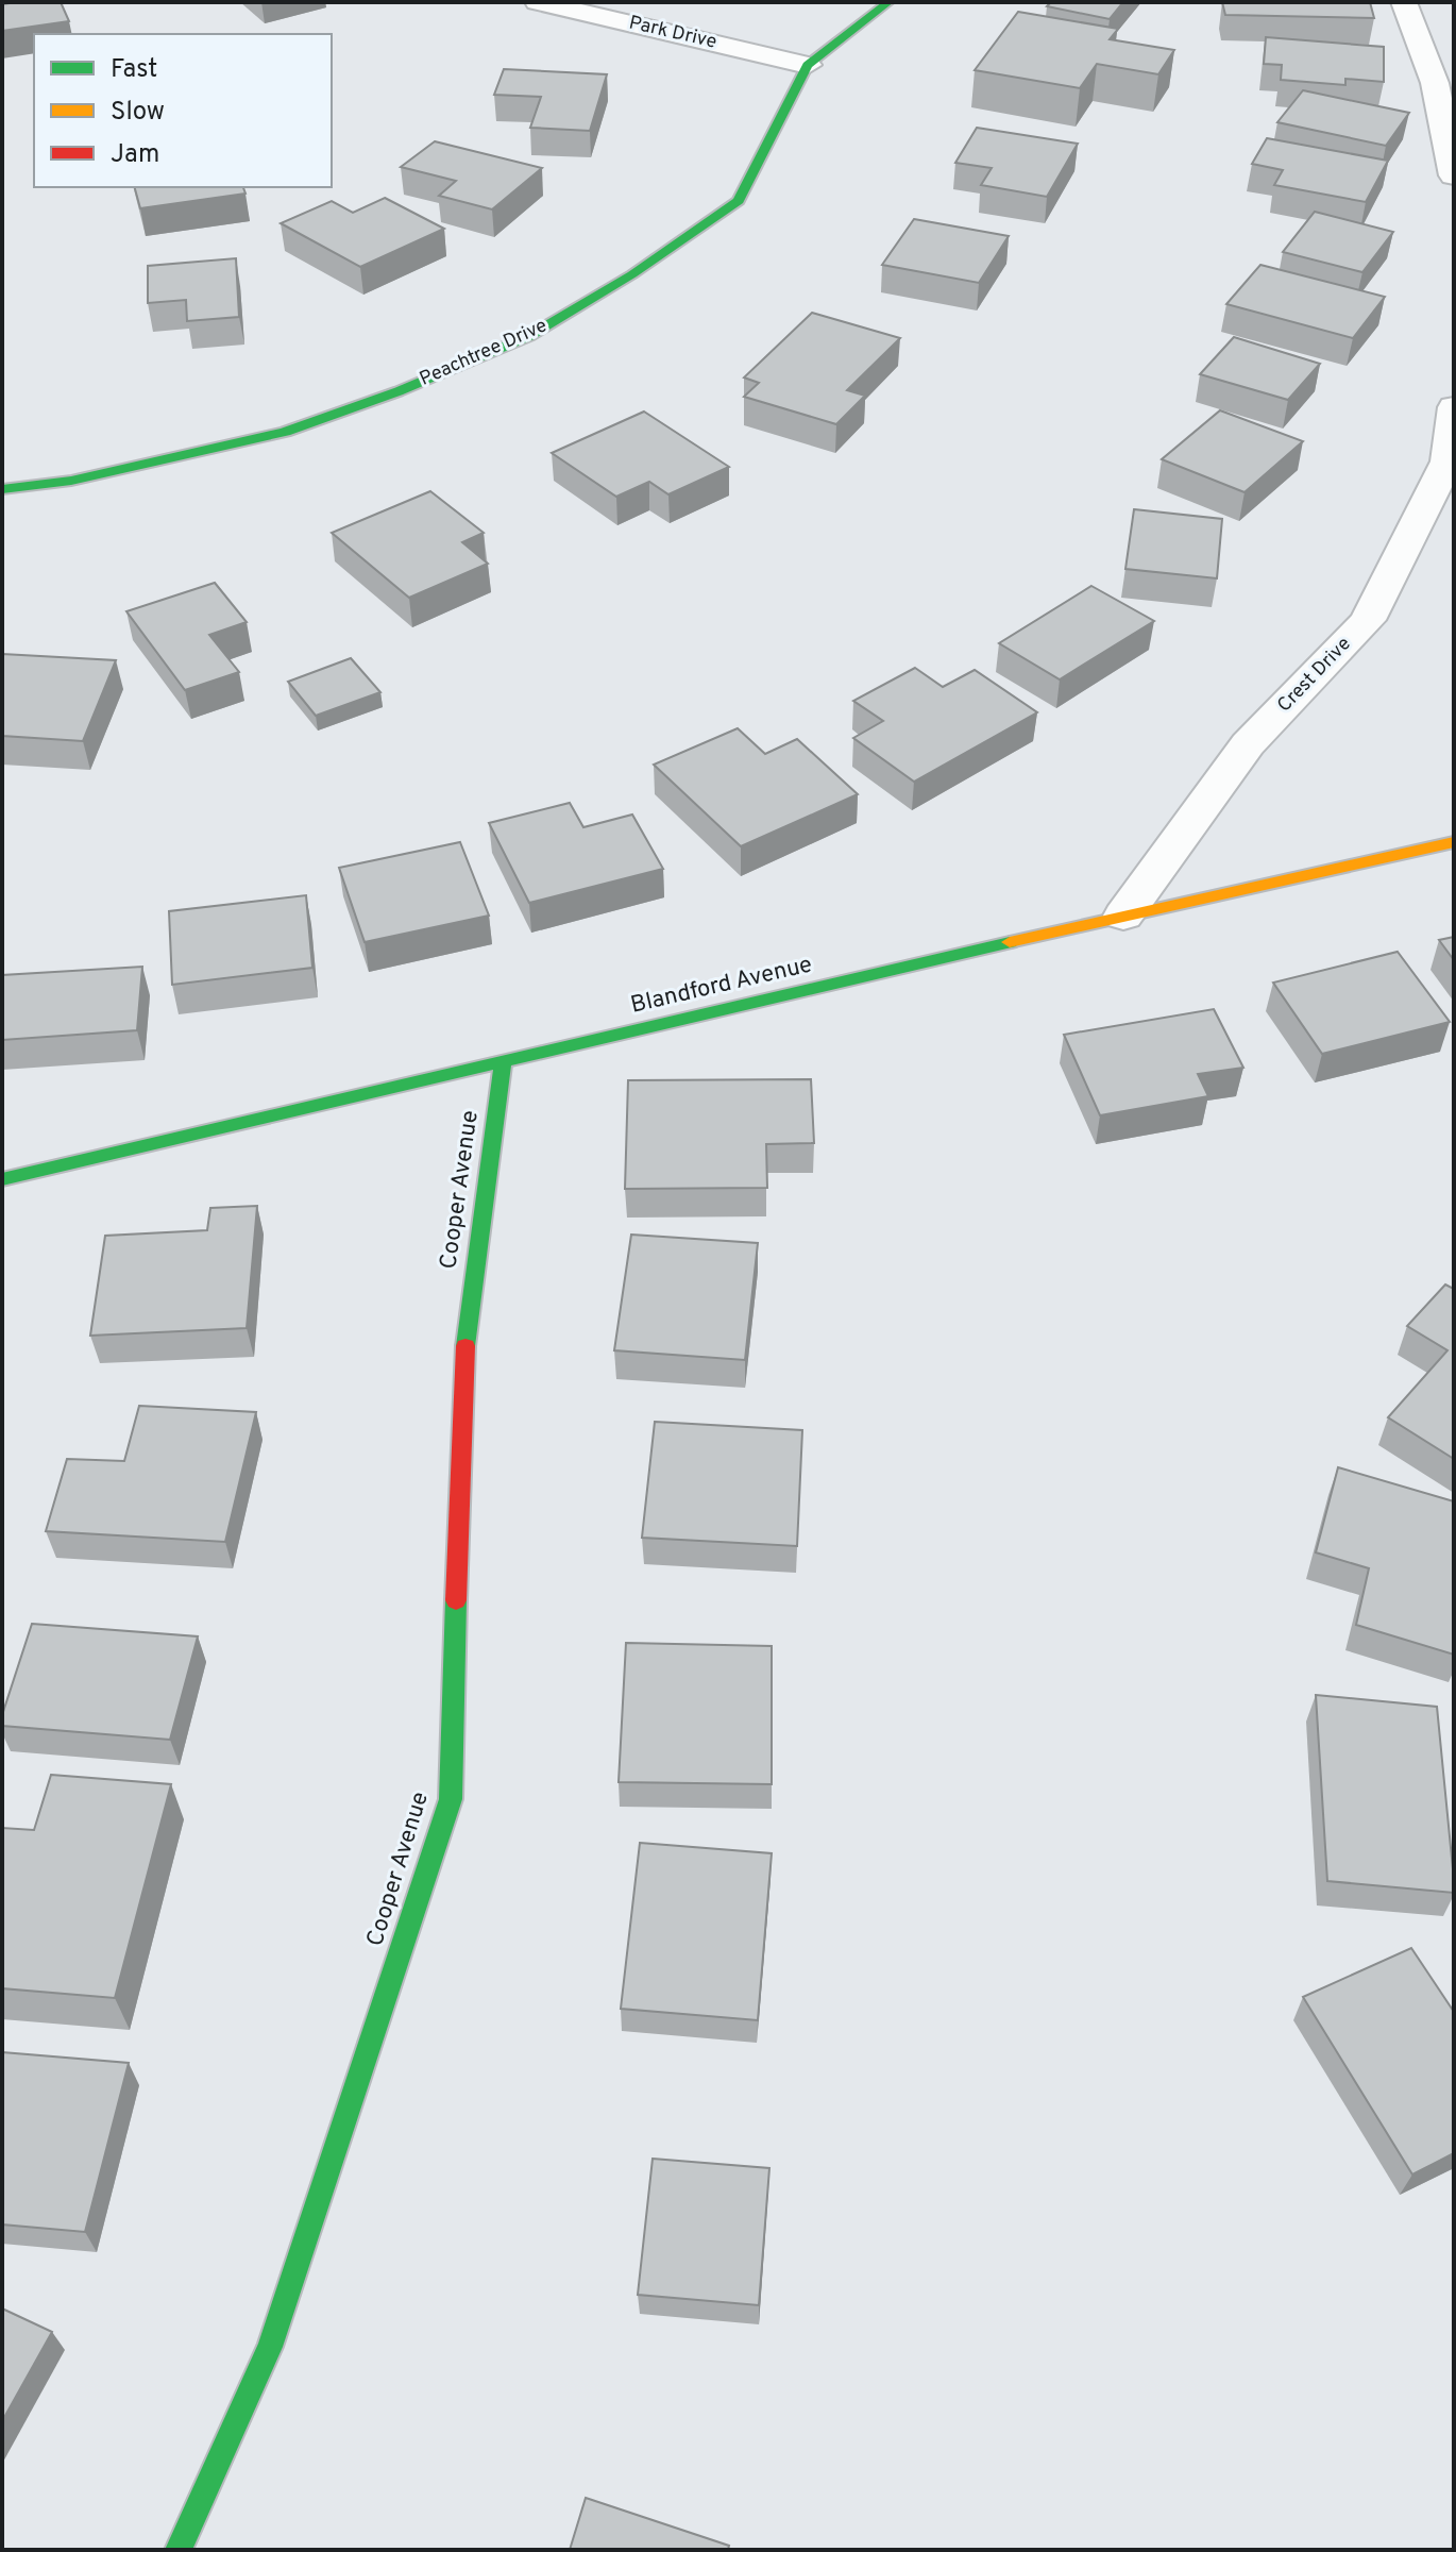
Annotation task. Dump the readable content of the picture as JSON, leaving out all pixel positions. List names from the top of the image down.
{
  "streets": {
    "street": [
      "Park Drive",
      "Peachtree Drive",
      "Crest Drive",
      "Blandford Avenue",
      "Cooper Avenue"
    ]
  },
  "crossings": [
    ["Park Drive", "Peachtree Drive"],
    ["Crest Drive", "Blandford Avenue"],
    ["Blandford Avenue", "Cooper Avenue"]
  ],
  "legend": ["Fast", "Slow", "Jam"]
}
